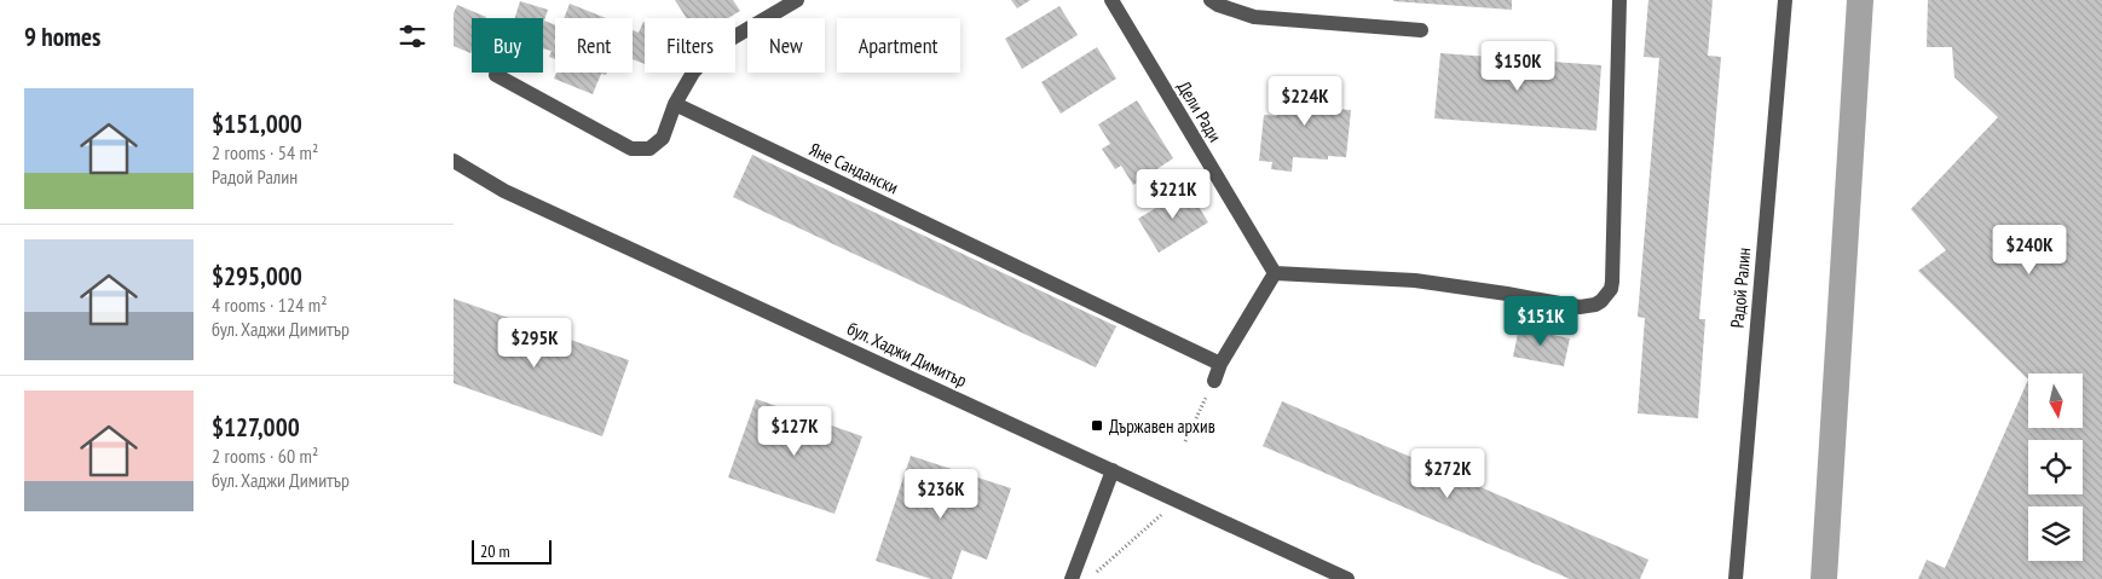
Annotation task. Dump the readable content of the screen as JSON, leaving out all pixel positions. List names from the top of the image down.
{
  "streets": {
    "street": [
      "Дели Ради",
      "Яне Сандански",
      "Радой Ралин",
      "бул. Хаджи Димитър"
    ]
  },
  "places": {
    "transit": ["Държавен архив"]
  },
  "scale_bar": "20 m",
  "north": "bottom",
  "page": {
    "heading": "9 homes",
    "chip": [
      "Buy",
      "Rent",
      "Filters",
      "New",
      "Apartment"
    ],
    "price": [
      "$150K",
      "$224K",
      "$221K",
      "$240K",
      "$151K",
      "$295K",
      "$127K",
      "$272K",
      "$236K"
    ],
    "list": [
      {
        "name": "$151,000",
        "note": "2 rooms · 54 m² · Радой Ралин"
      },
      {
        "name": "$295,000",
        "note": "4 rooms · 124 m² · бул. Хаджи Димитър"
      },
      {
        "name": "$127,000",
        "note": "2 rooms · 60 m² · бул. Хаджи Димитър"
      }
    ],
    "scale": "20 m"
  }
}
